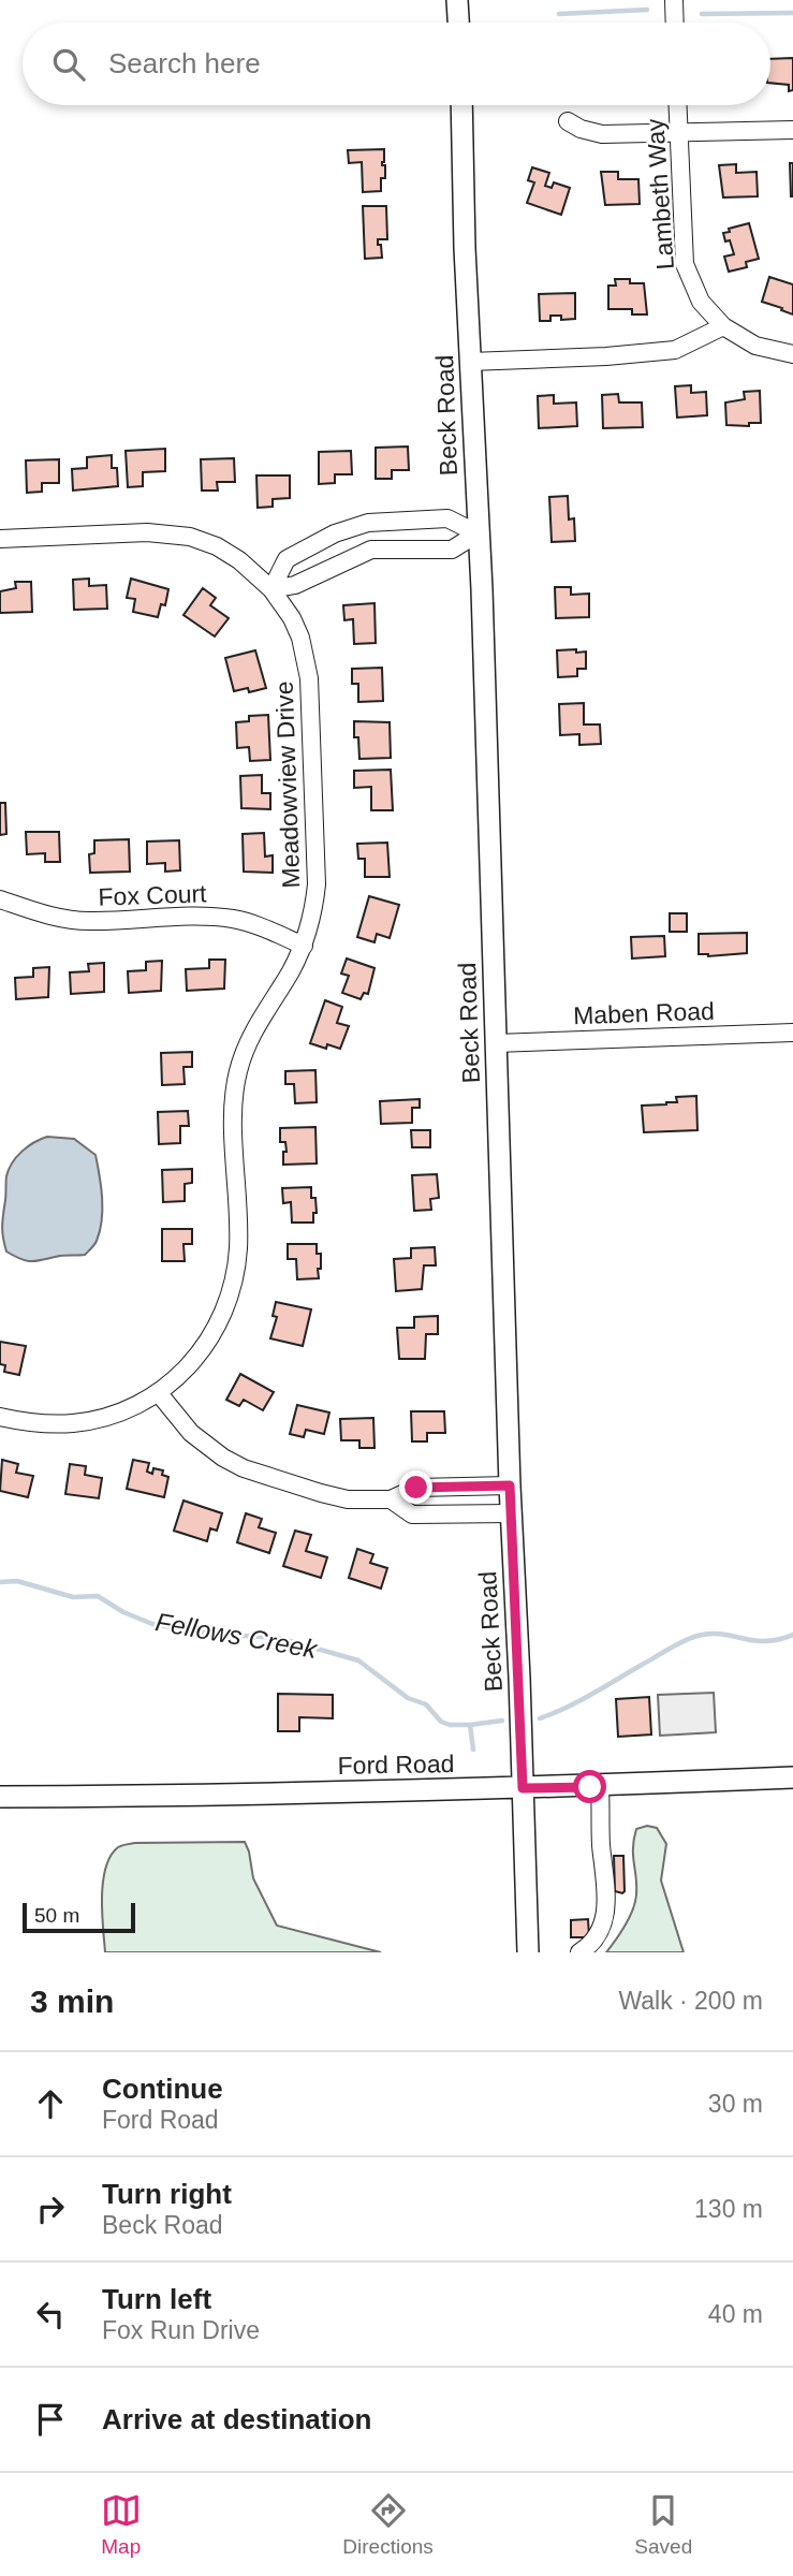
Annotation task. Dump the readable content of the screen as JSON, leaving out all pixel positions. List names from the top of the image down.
{
  "streets": {
    "main road": ["Beck Road", "Ford Road"],
    "street": [
      "Lambeth Way",
      "Meadowview Drive",
      "Fox Court",
      "Maben Road"
    ]
  },
  "crossings": [
    ["Beck Road", "Maben Road"],
    ["Beck Road", "Ford Road"],
    ["Meadowview Drive", "Fox Court"]
  ],
  "water": ["Fellows Creek"],
  "scale_bar": "50 m",
  "page": {
    "search": "Search here",
    "scale": "50 m",
    "heading": ["3 min", "Walk · 200 m"],
    "list": [
      ["Continue", "Ford Road", "30 m"],
      ["Turn right", "Beck Road", "130 m"],
      ["Turn left", "Fox Run Drive", "40 m"],
      "Arrive at destination"
    ],
    "nav": ["Map", "Directions", "Saved"]
  }
}
